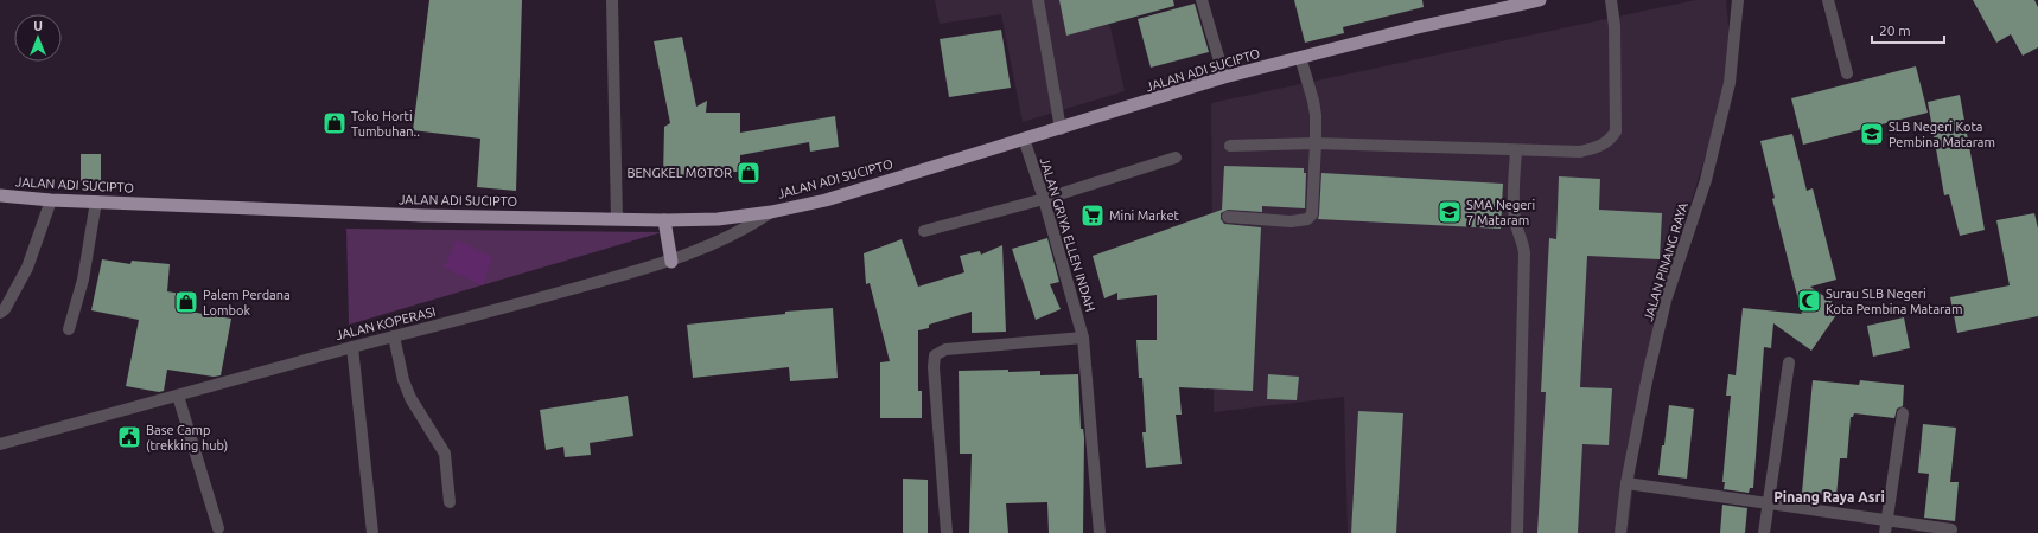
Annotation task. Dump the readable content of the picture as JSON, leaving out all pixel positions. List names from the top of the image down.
{
  "streets": {
    "highway": ["JALAN ADI SUCIPTO"],
    "street": ["JALAN GRIYA ELLEN INDAH", "JALAN PINANG RAYA", "JALAN KOPERASI"]
  },
  "crossings": [
    ["JALAN ADI SUCIPTO", "JALAN GRIYA ELLEN INDAH"],
    ["JALAN ADI SUCIPTO", "JALAN KOPERASI"]
  ],
  "districts": ["Pinang Raya Asri"],
  "places": {
    "shop": ["Toko Horti Tumbuhan..", "BENGKEL MOTOR", "Palem Perdana Lombok"],
    "school or university": ["SLB Negeri Kota Pembina Mataram", "SMA Negeri 7 Mataram"],
    "supermarket": ["Mini Market"],
    "mosque": ["Surau SLB Negeri Kota Pembina Mataram"],
    "public building": ["Base Camp (trekking hub)"]
  },
  "scale_bar": "20 m",
  "north": "top"
}
